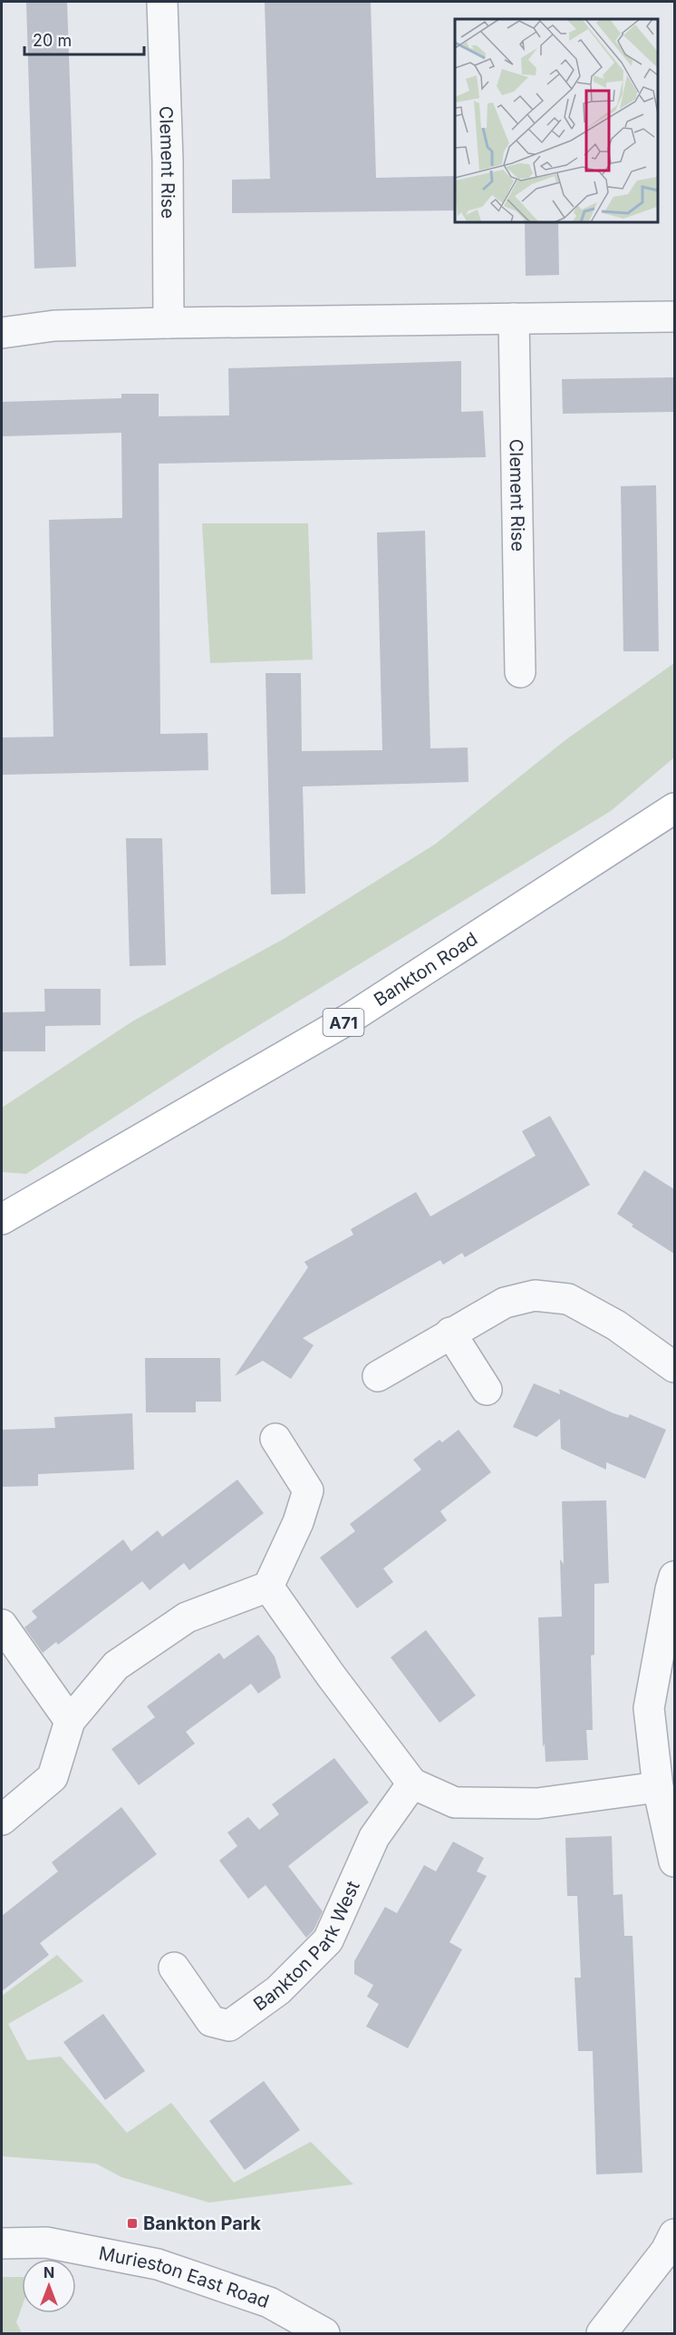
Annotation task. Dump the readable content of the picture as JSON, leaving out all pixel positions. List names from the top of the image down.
{
  "streets": {
    "main road": ["Bankton Road", "A71"],
    "street": ["Clement Rise", "Bankton Park West", "Murieston East Road"]
  },
  "places": {
    "transit": ["Bankton Park"]
  },
  "scale_bar": "20 m",
  "north": "top"
}
